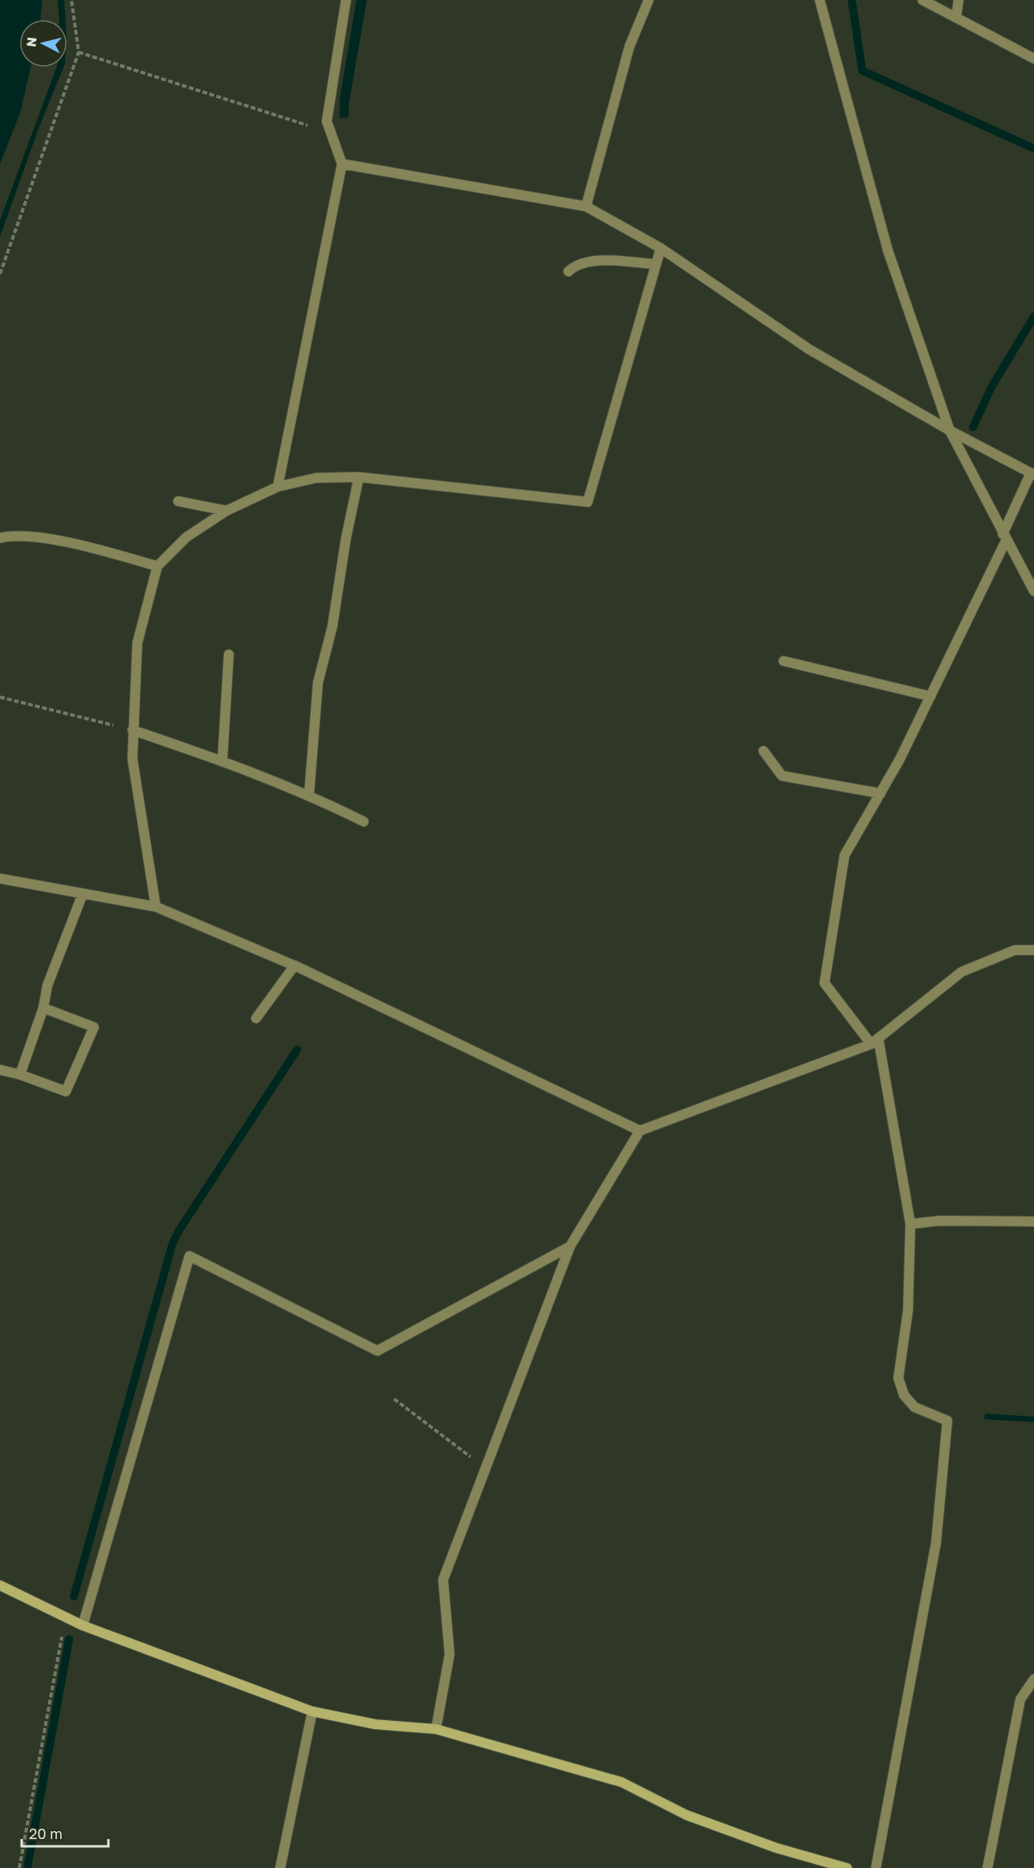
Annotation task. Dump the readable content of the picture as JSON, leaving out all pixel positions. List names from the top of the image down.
{
  "scale_bar": "20 m",
  "north": "left"
}
